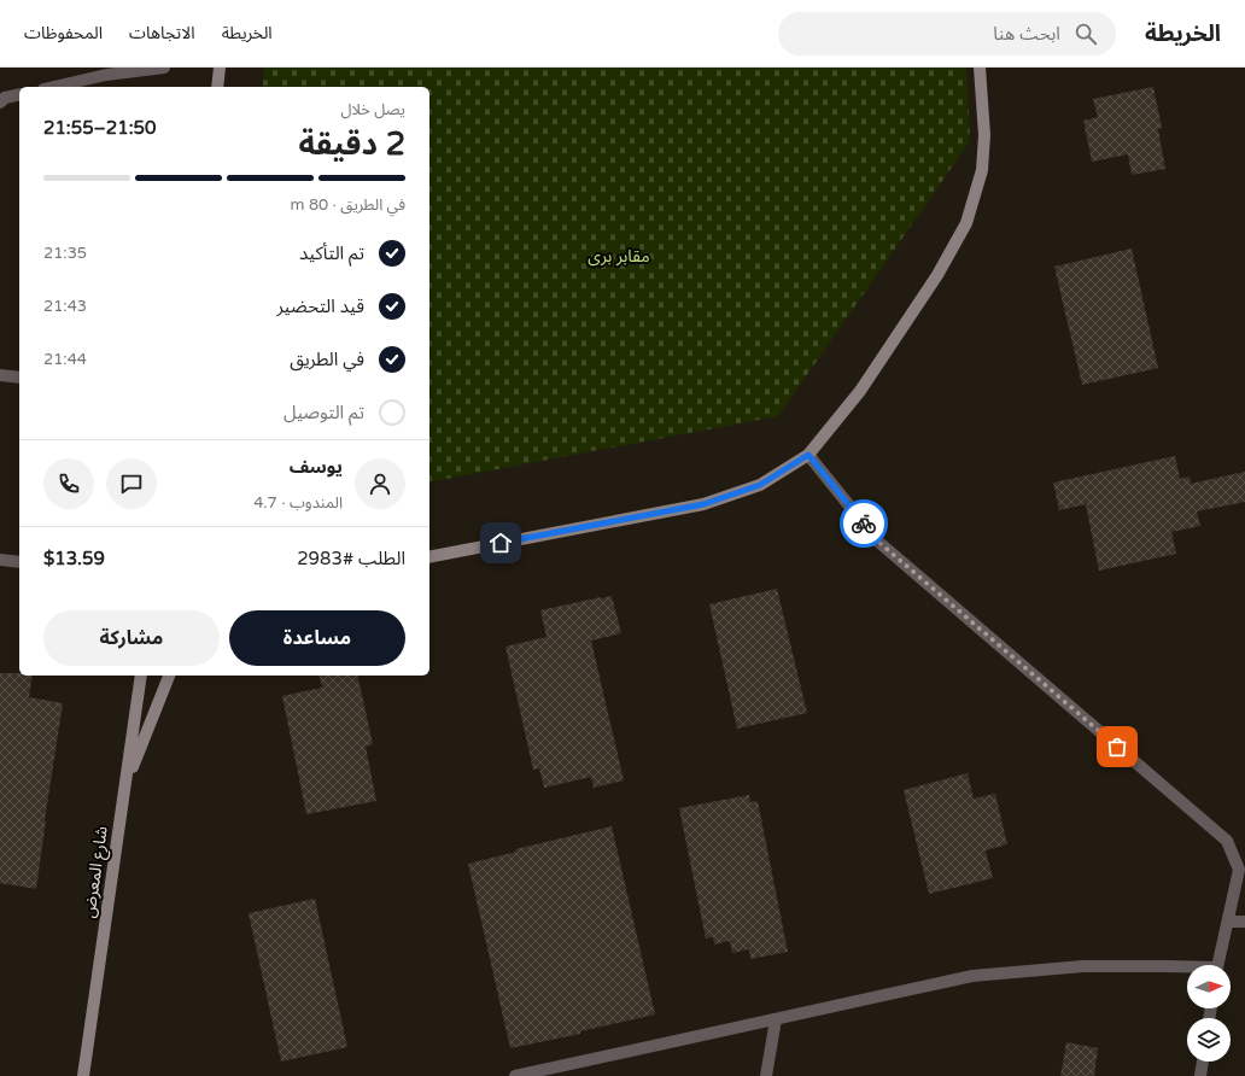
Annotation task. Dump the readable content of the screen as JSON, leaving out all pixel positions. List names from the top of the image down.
{
  "streets": {
    "street": ["شارع المعرض"]
  },
  "parks": ["مقابر برى"],
  "north": "right",
  "page": {
    "header": "الخريطة",
    "search": "ابحث هنا",
    "nav": ["الخريطة", "الاتجاهات", "المحفوظات"],
    "heading": ["2 دقيقة", "يصل خلال", "21:50–21:55"],
    "panel": [
      "يوسف",
      "المندوب · 4.7",
      "الطلب #2983",
      "$13.59"
    ],
    "bar": "في الطريق · 80 m",
    "list": [
      ["تم التأكيد", "21:35"],
      ["قيد التحضير", "21:43"],
      ["في الطريق", "21:44"],
      "تم التوصيل"
    ],
    "buttons": ["مساعدة", "مشاركة"]
  }
}
